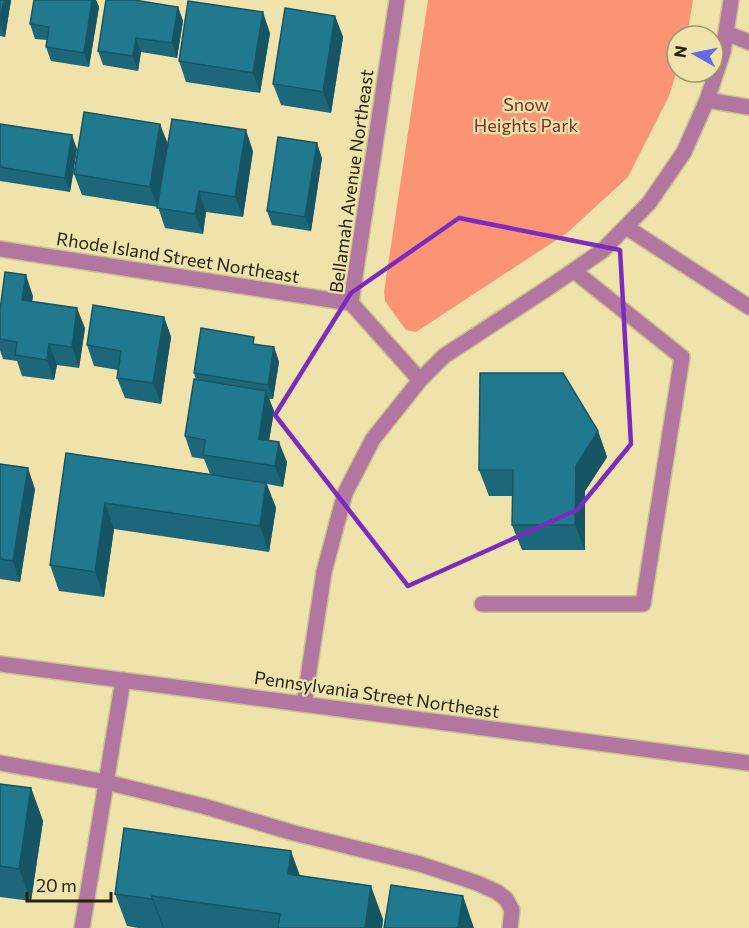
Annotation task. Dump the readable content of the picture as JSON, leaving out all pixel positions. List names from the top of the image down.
{
  "streets": {
    "street": ["Bellamah Avenue Northeast", "Rhode Island Street Northeast", "Pennsylvania Street Northeast"]
  },
  "crossings": [
    ["Bellamah Avenue Northeast", "Rhode Island Street Northeast"]
  ],
  "parks": ["Snow Heights Park"],
  "scale_bar": "20 m",
  "north": "left"
}
